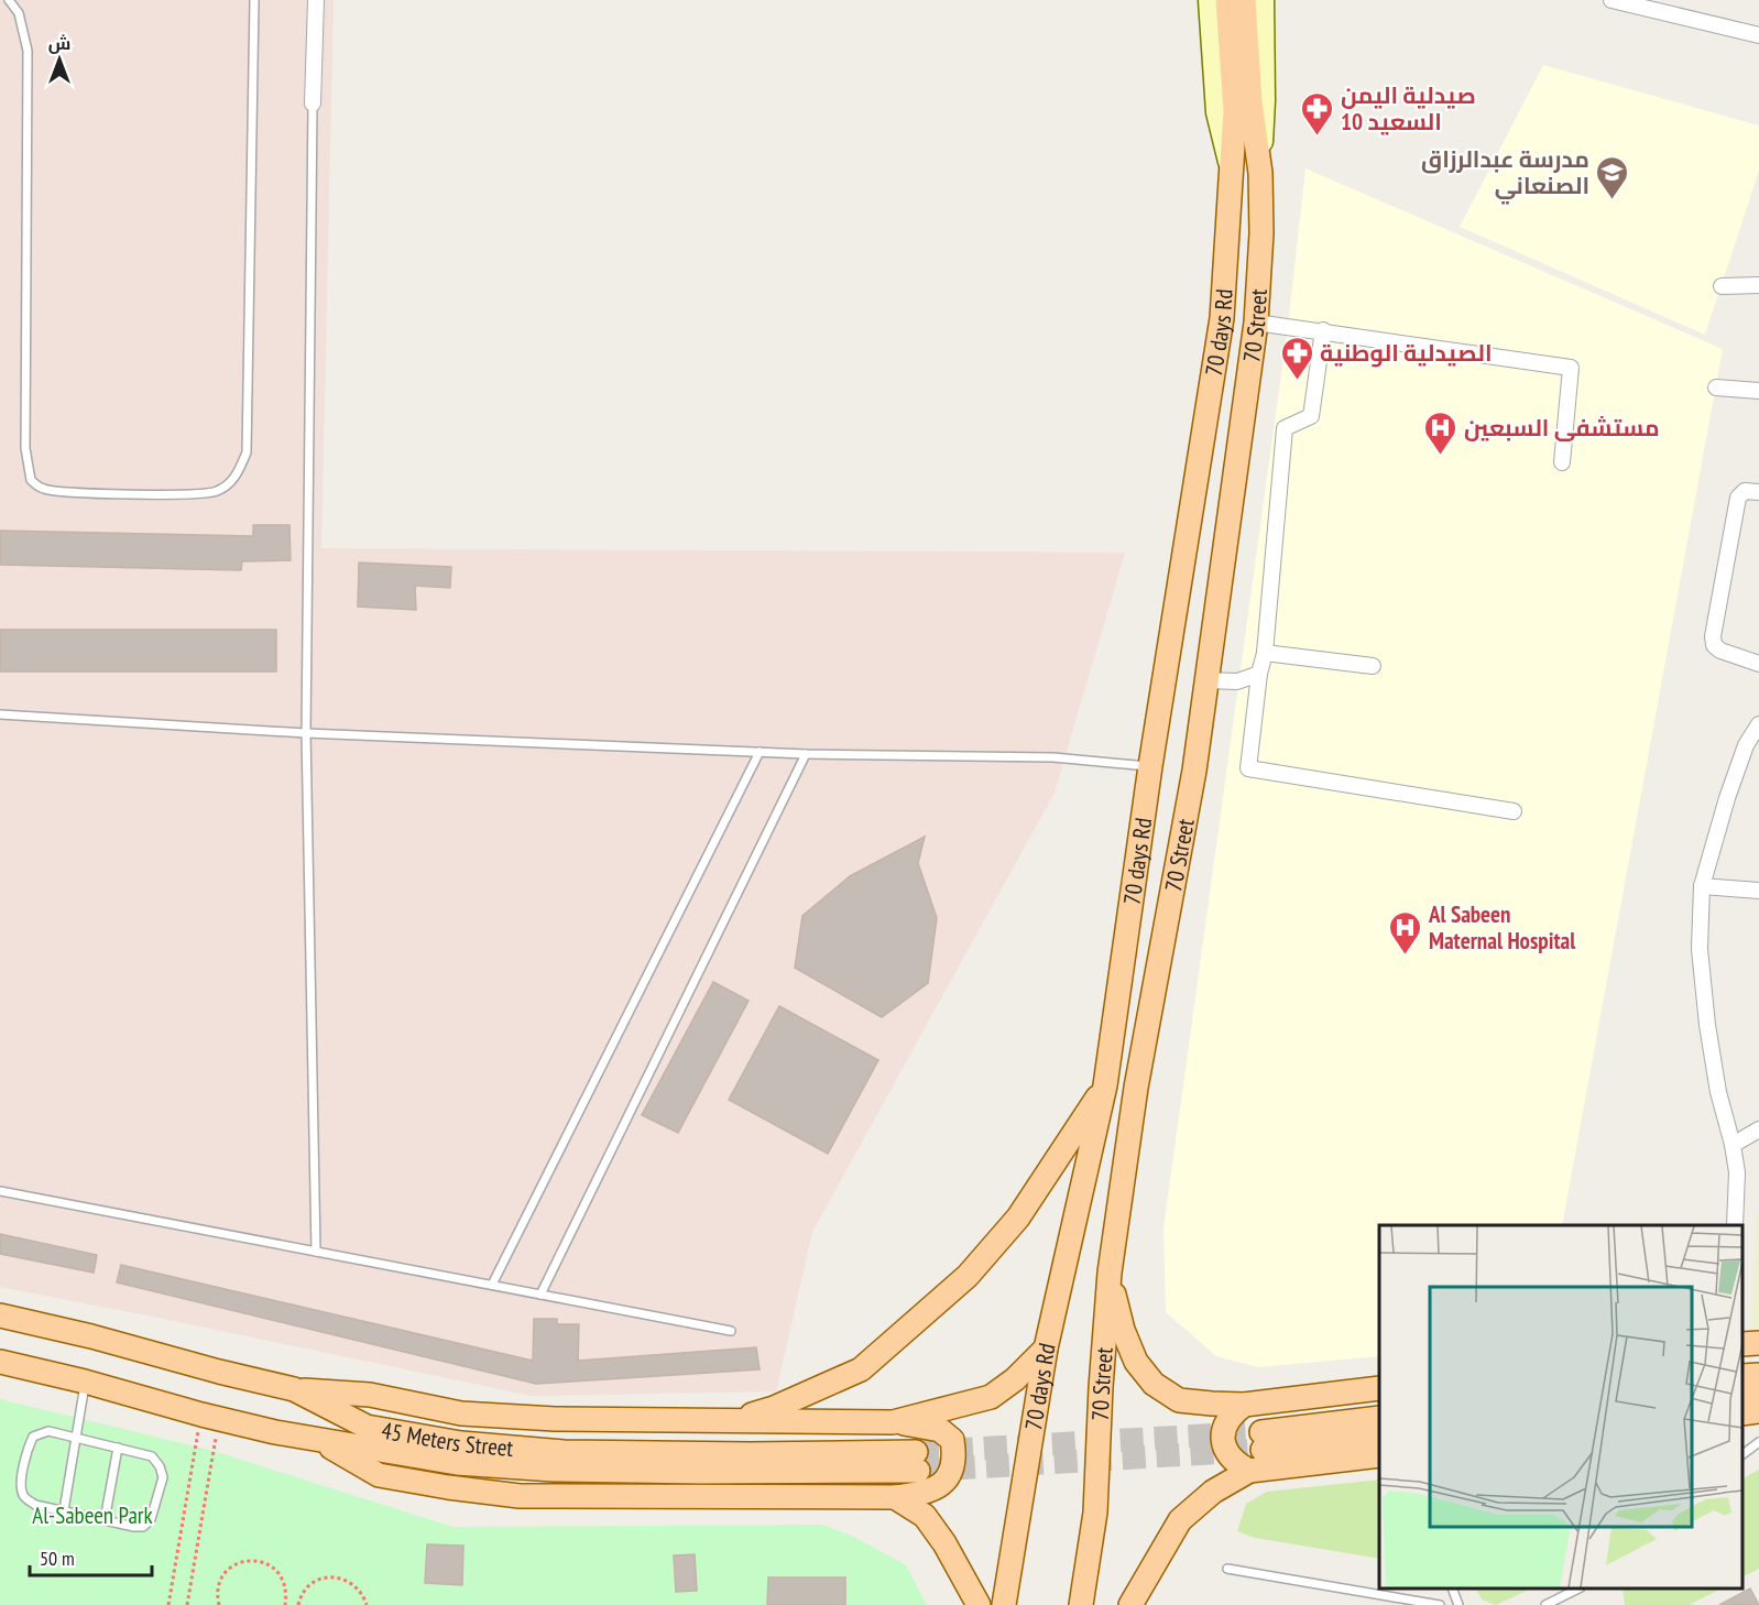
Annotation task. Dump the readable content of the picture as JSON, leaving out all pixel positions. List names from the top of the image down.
{
  "streets": {
    "main road": ["70 Street", "70 days Rd", "45 Meters Street"]
  },
  "crossings": [
    ["70 Street", "70 days Rd"]
  ],
  "parks": ["Al-Sabeen Park"],
  "places": {
    "pharmacy": ["صيدلية اليمن السعيد 10", "الصيدلية الوطنية"],
    "school or university": ["مدرسة عبدالرزاق الصنعاني"],
    "hospital": ["مستشفى السبعين", "Al Sabeen Maternal Hospital"]
  },
  "scale_bar": "50 m",
  "north": "top"
}
